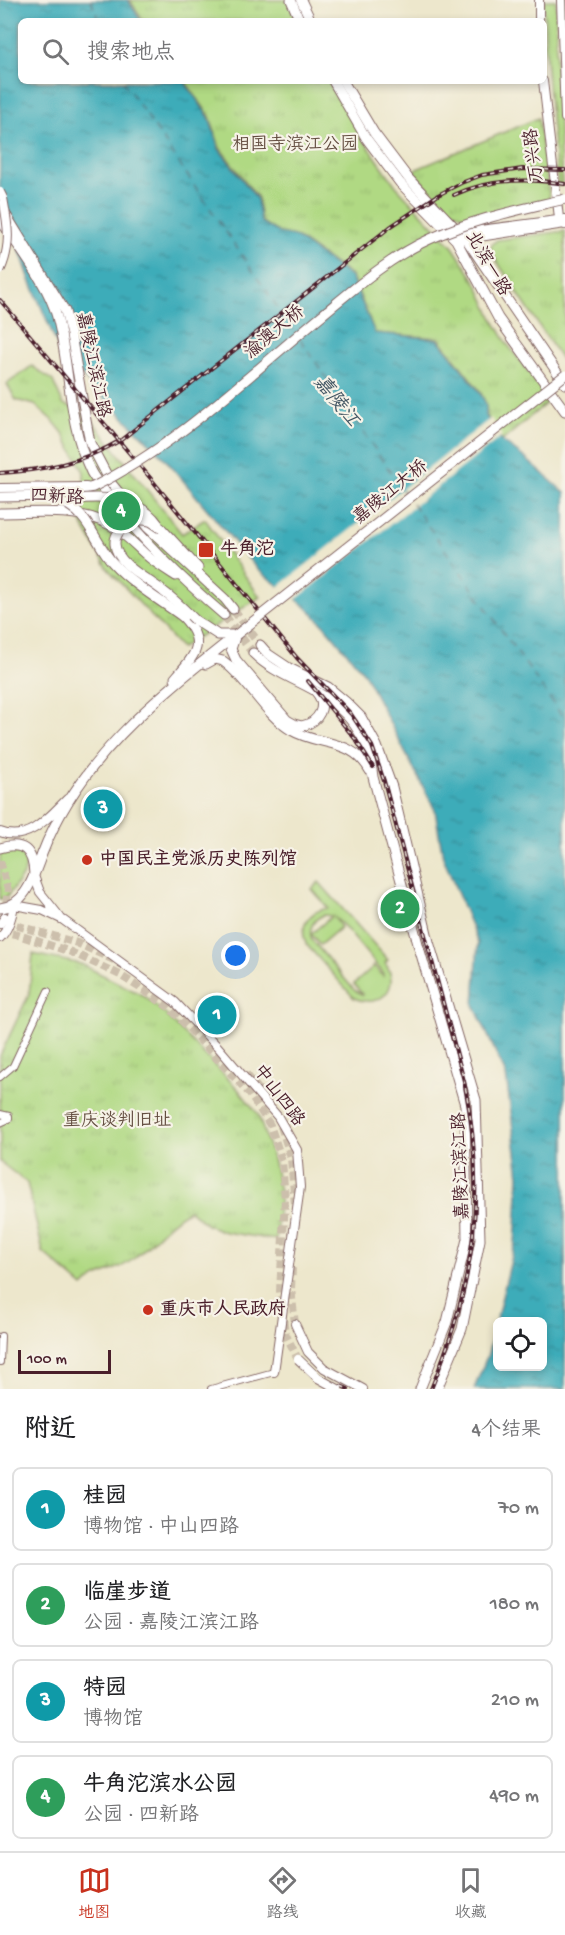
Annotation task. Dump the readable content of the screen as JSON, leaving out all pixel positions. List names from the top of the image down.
{
  "streets": {
    "main road": [
      "北滨一路",
      "渝澳大桥",
      "嘉陵江滨江路",
      "嘉陵江大桥",
      "四新路"
    ],
    "street": ["万兴路", "中山四路"]
  },
  "crossings": [
    ["渝澳大桥", "四新路"],
    ["嘉陵江滨江路", "四新路"]
  ],
  "water": ["嘉陵江"],
  "parks": ["相国寺滨江公园", "重庆谈判旧址"],
  "places": {
    "transit": ["牛角沱"],
    "other": ["中国民主党派历史陈列馆", "重庆市人民政府"]
  },
  "scale_bar": "100 m",
  "page": {
    "search": "搜索地点",
    "pins": [
      "4",
      "3",
      "2",
      "1"
    ],
    "scale": "100 m",
    "heading": ["附近", "4个结果"],
    "list": [
      {
        "mark": "1",
        "name": "桂园",
        "note": "博物馆 · 中山四路",
        "value": "70 m"
      },
      {
        "mark": "2",
        "name": "临崖步道",
        "note": "公园 · 嘉陵江滨江路",
        "value": "180 m"
      },
      {
        "mark": "3",
        "name": "特园",
        "note": "博物馆",
        "value": "210 m"
      },
      {
        "mark": "4",
        "name": "牛角沱滨水公园",
        "note": "公园 · 四新路",
        "value": "490 m"
      }
    ],
    "nav": ["地图", "路线", "收藏"]
  }
}
